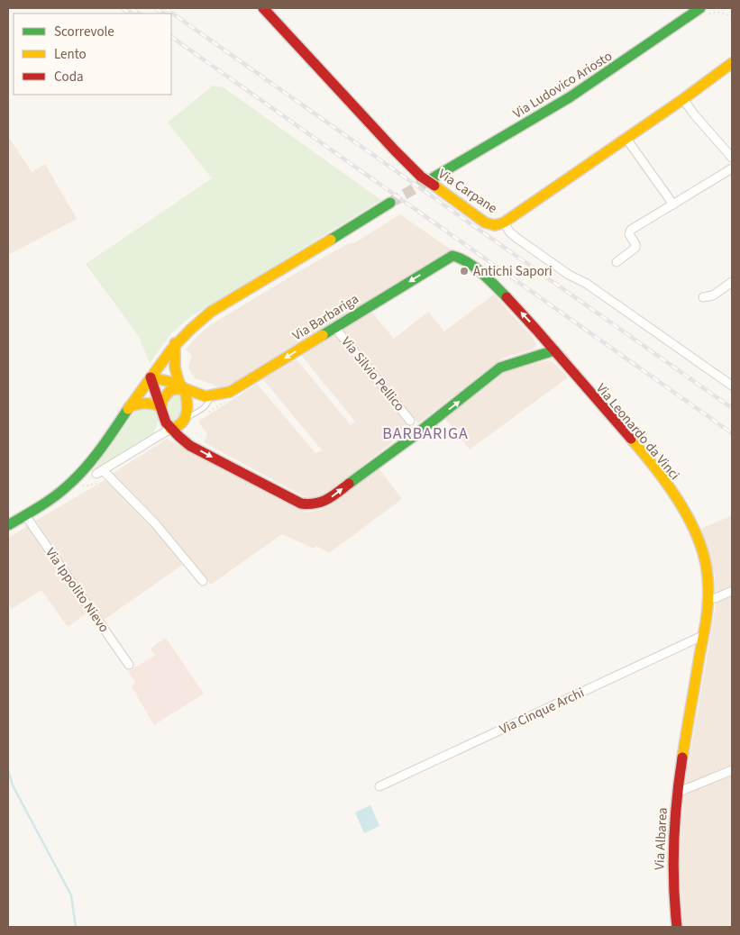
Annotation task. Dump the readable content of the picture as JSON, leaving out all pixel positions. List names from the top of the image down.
{
  "streets": {
    "street": [
      "Via Ludovico Ariosto",
      "Via Carpane",
      "Via Barbariga",
      "Via Silvio Pellico",
      "Via Leonardo da Vinci",
      "Via Ippolito Nievo",
      "Via Cinque Archi",
      "Via Albarea"
    ]
  },
  "crossings": [
    ["Via Ludovico Ariosto", "Via Carpane"],
    ["Via Barbariga", "Via Silvio Pellico"],
    ["Via Barbariga", "Via Leonardo da Vinci"],
    ["Via Leonardo da Vinci", "Via Cinque Archi"],
    ["Via Leonardo da Vinci", "Via Albarea"]
  ],
  "districts": ["BARBARIGA"],
  "places": ["Antichi Sapori"],
  "legend": ["Scorrevole", "Lento", "Coda"]
}
